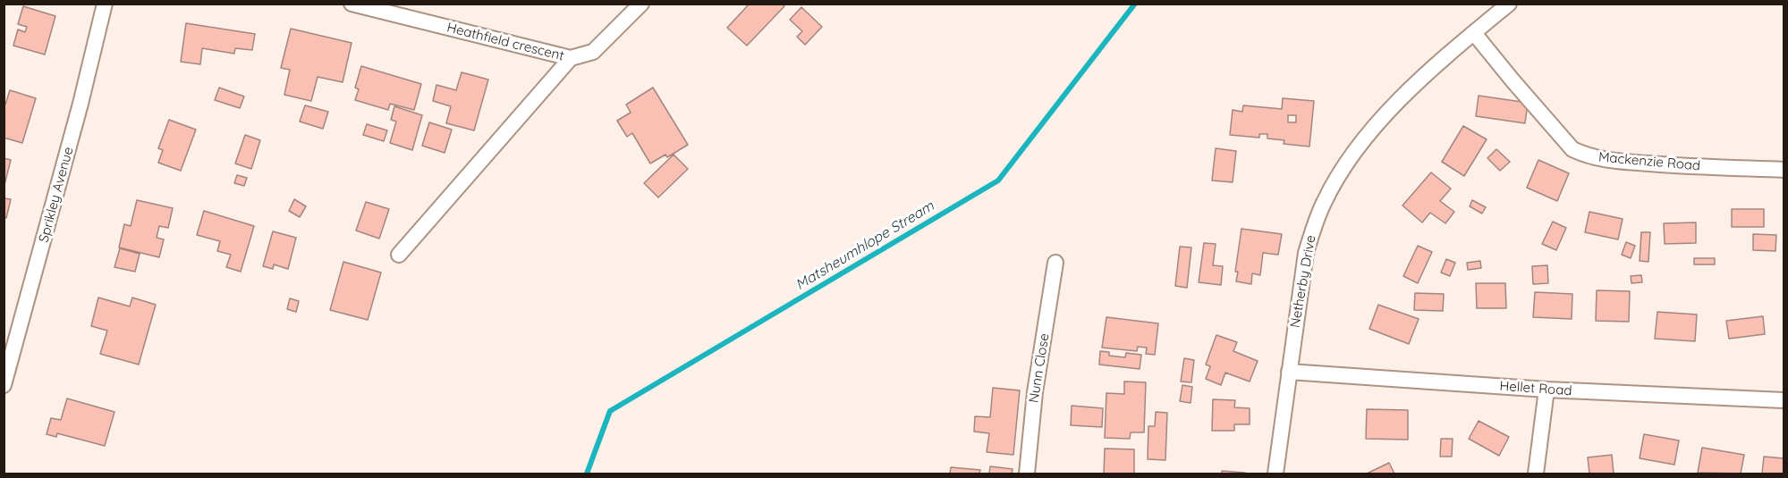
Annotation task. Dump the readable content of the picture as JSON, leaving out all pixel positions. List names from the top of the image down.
{
  "streets": {
    "street": [
      "Heathfield crescent",
      "Mackenzie Road",
      "Sprikley Avenue",
      "Netherby Drive",
      "Nunn Close",
      "Hellet Road"
    ]
  },
  "crossings": [
    ["Mackenzie Road", "Netherby Drive"],
    ["Netherby Drive", "Hellet Road"]
  ],
  "water": ["Matsheumhlope Stream"]
}
